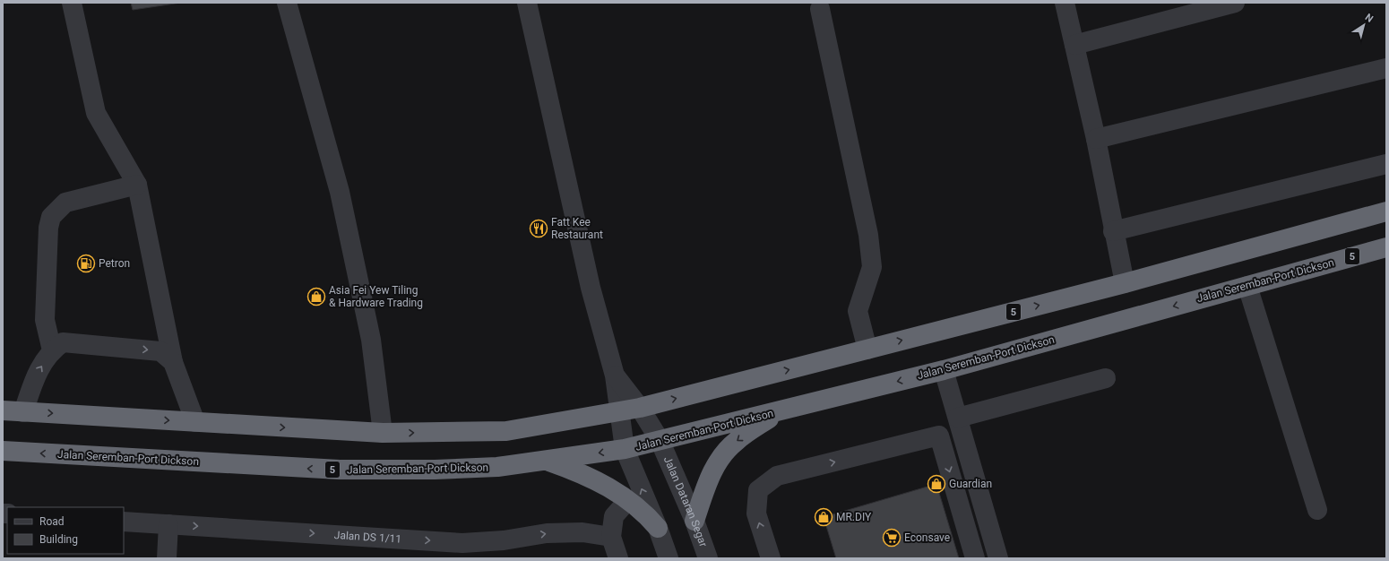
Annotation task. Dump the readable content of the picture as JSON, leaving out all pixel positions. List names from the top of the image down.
{
  "streets": {
    "highway": ["5", "Jalan Seremban-Port Dickson"],
    "street": ["Jalan Dataran Segar", "Jalan DS 1/11"]
  },
  "crossings": [
    ["5", "Jalan Dataran Segar"],
    ["Jalan Seremban-Port Dickson", "Jalan Dataran Segar"]
  ],
  "one_way": ["Jalan DS 1/11"],
  "places": {
    "restaurant": ["Fatt Kee Restaurant"],
    "fuel station": ["Petron"],
    "shop": ["Asia Fei Yew Tiling & Hardware Trading", "Guardian", "MR.DIY"],
    "supermarket": ["Econsave"]
  },
  "legend": ["Road", "Building"],
  "north": "top right"
}
